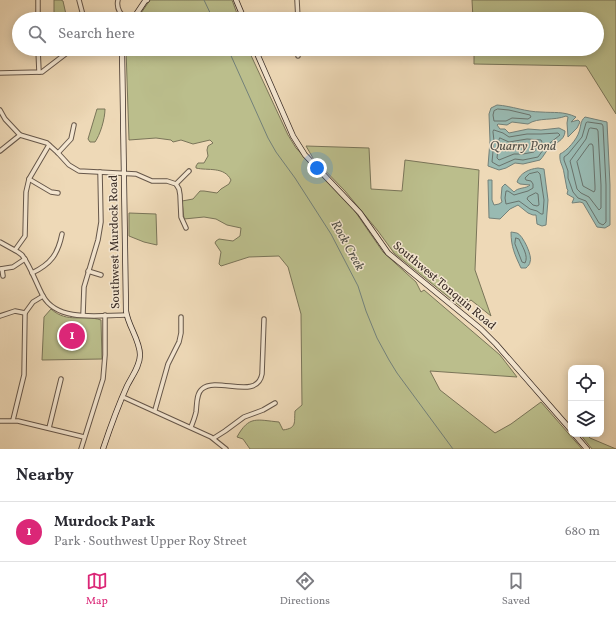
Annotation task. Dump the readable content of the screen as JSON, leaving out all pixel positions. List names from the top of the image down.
{
  "streets": {
    "main road": ["Southwest Murdock Road", "Southwest Tonquin Road"]
  },
  "water": ["Quarry Pond", "Rock Creek"],
  "page": {
    "search": "Search here",
    "pins": "1",
    "heading": "Nearby",
    "list": [
      {
        "mark": "1",
        "name": "Murdock Park",
        "note": "Park · Southwest Upper Roy Street",
        "value": "680 m"
      }
    ],
    "nav": ["Map", "Directions", "Saved"]
  }
}
